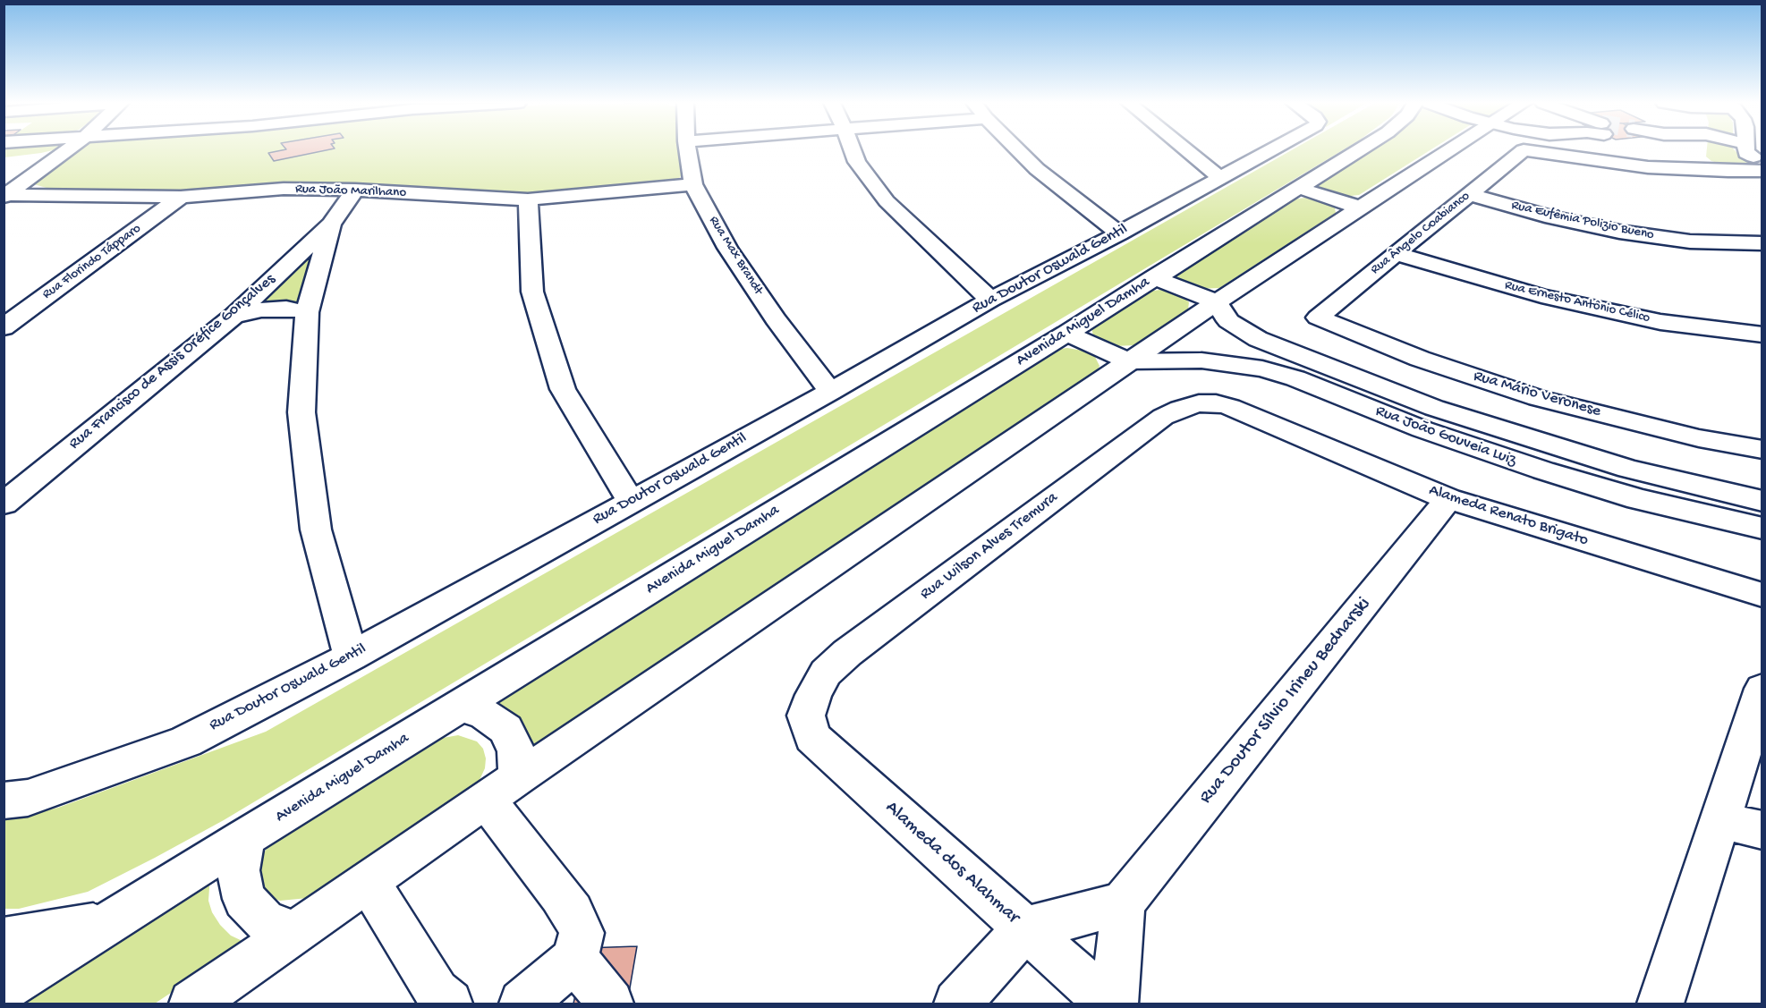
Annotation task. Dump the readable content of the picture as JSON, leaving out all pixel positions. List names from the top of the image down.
{
  "streets": {
    "street": [
      "Rua João Marilhano",
      "Rua Eufêmia Polizio Bueno",
      "Rua Ângelo Coabianco",
      "Rua Max Brandt",
      "Rua Florindo Tápparo",
      "Rua Doutor Oswald Gentil",
      "Rua Ernesto Antônio Célico",
      "Avenida Miguel Damha",
      "Rua Francisco de Assis Oréfice Gonçalves",
      "Rua Mário Veronese",
      "Rua João Gouveia Luiz",
      "Alameda Renato Brigato",
      "Rua Wilson Alves Tremura",
      "Rua Doutor Sílvio Irineu Bednarski",
      "Alameda dos Alahmar"
    ]
  },
  "crossings": [
    ["Rua João Marilhano", "Rua Max Brandt"],
    ["Rua João Marilhano", "Rua Florindo Tápparo"],
    ["Rua João Marilhano", "Rua Francisco de Assis Oréfice Gonçalves"],
    ["Rua Eufêmia Polizio Bueno", "Rua Ângelo Coabianco"],
    ["Rua Ângelo Coabianco", "Rua Ernesto Antônio Célico"],
    ["Rua Ângelo Coabianco", "Rua Mário Veronese"],
    ["Rua Max Brandt", "Rua Doutor Oswald Gentil"],
    ["Alameda Renato Brigato", "Rua Wilson Alves Tremura"],
    ["Alameda Renato Brigato", "Rua Doutor Sílvio Irineu Bednarski"],
    ["Rua Wilson Alves Tremura", "Alameda dos Alahmar"]
  ]
}
